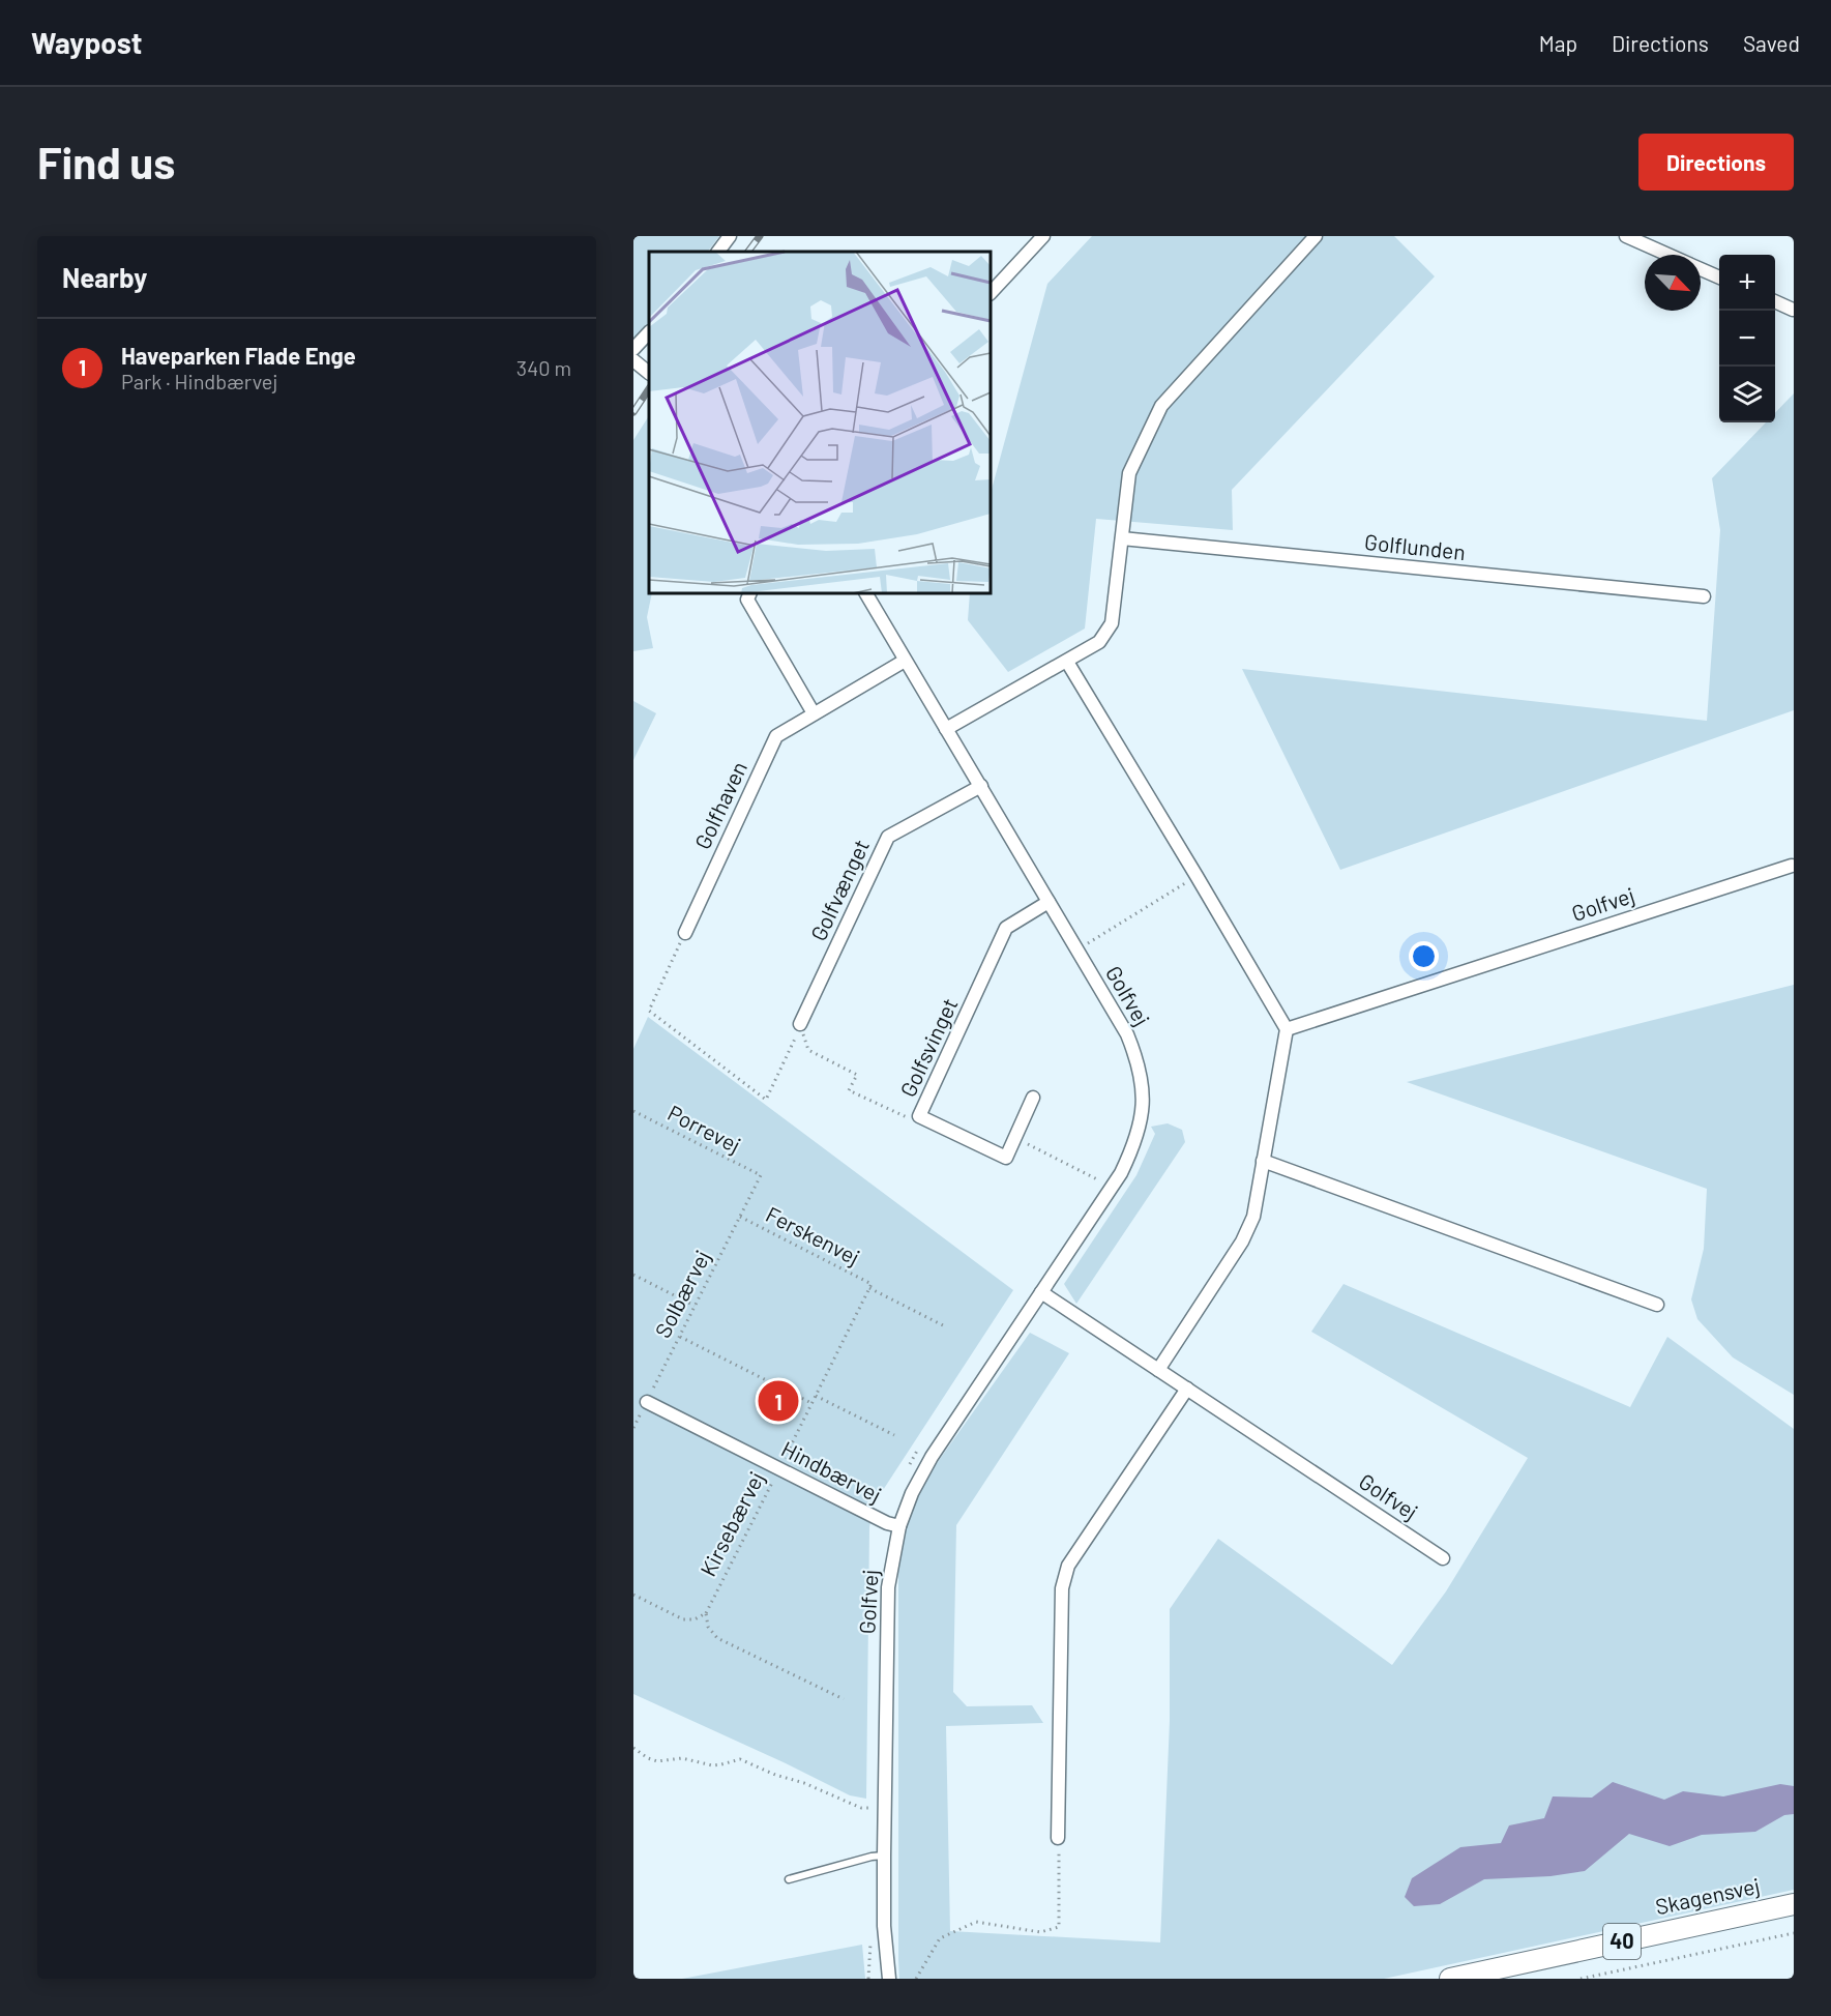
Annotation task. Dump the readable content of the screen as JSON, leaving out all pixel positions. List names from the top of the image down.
{
  "streets": {
    "main road": ["Skagensvej", "40"],
    "street": [
      "Golflunden",
      "Golfhaven",
      "Golfvænget",
      "Golfvej",
      "Golfsvinget",
      "Hindbærvej"
    ],
    "path": [
      "Porrevej",
      "Ferskenvej",
      "Solbærvej",
      "Kirsebærvej"
    ]
  },
  "crossings": [
    ["Golfhaven", "Golfvej"],
    ["Golfvænget", "Golfvej"],
    ["Golfvej", "Golfsvinget"],
    ["Golfvej", "Hindbærvej"],
    ["Porrevej", "Solbærvej"],
    ["Ferskenvej", "Solbærvej"],
    ["Ferskenvej", "Kirsebærvej"],
    ["Solbærvej", "Hindbærvej"],
    ["Hindbærvej", "Kirsebærvej"]
  ],
  "north": "bottom right",
  "page": {
    "header": "Waypost",
    "nav": ["Map", "Directions", "Saved"],
    "buttons": "Directions",
    "title": "Find us",
    "heading": "Nearby",
    "map_buttons": ["+", "−"],
    "list": [
      {
        "mark": "1",
        "name": "Haveparken Flade Enge",
        "note": "Park · Hindbærvej",
        "value": "340 m"
      }
    ],
    "pins": "1"
  }
}
